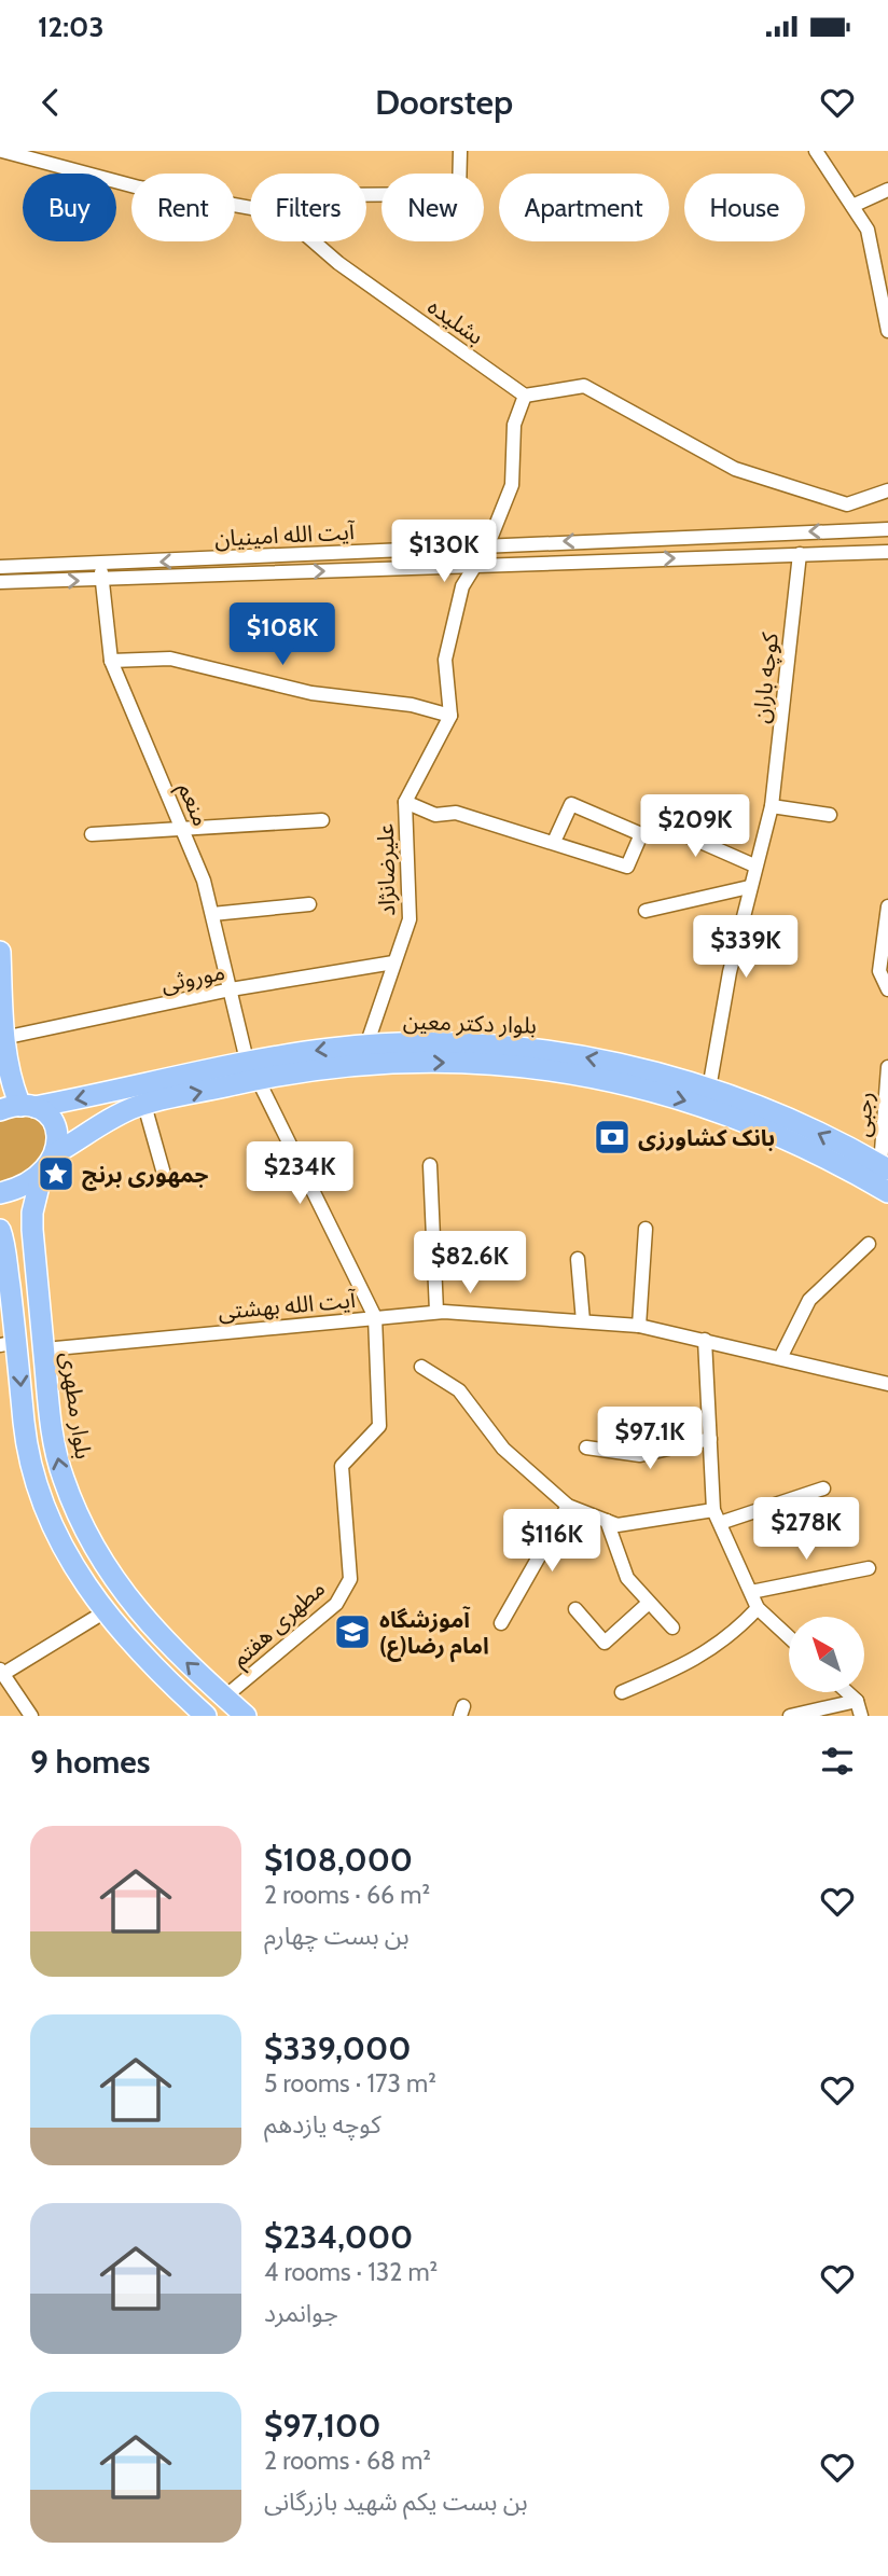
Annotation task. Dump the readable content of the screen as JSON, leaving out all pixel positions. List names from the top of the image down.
{
  "streets": {
    "main road": ["بلوار دکتر معین", "بلوار مطهری"],
    "street": [
      "بشلیده",
      "آیت الله امینیان",
      "کوچه باران",
      "منعم",
      "علیرضانژاد",
      "موروثی",
      "رجبی",
      "آیت الله بهشتی",
      "مطهری هفتم"
    ]
  },
  "crossings": [
    ["آیت الله امینیان", "کوچه باران"],
    ["آیت الله امینیان", "منعم"],
    ["کوچه باران", "بلوار دکتر معین"],
    ["منعم", "موروثی"],
    ["منعم", "بلوار دکتر معین"],
    ["منعم", "آیت الله بهشتی"],
    ["منعم", "مطهری هفتم"],
    ["علیرضانژاد", "موروثی"],
    ["علیرضانژاد", "بلوار دکتر معین"],
    ["بلوار دکتر معین", "رجبی"],
    ["آیت الله بهشتی", "بلوار مطهری"],
    ["آیت الله بهشتی", "مطهری هفتم"],
    ["بلوار مطهری", "مطهری هفتم"]
  ],
  "places": {
    "bank": ["بانک کشاورزی"],
    "place": ["جمهوری برنج"],
    "school or university": ["آموزشگاه امام رضا(ع)"]
  },
  "north": "top left",
  "page": {
    "status": "12:03",
    "header": "Doorstep",
    "chip": [
      "Buy",
      "Rent",
      "Filters",
      "New",
      "Apartment",
      "House"
    ],
    "price": [
      "$130K",
      "$108K",
      "$209K",
      "$339K",
      "$234K",
      "$82.6K",
      "$97.1K",
      "$278K",
      "$116K"
    ],
    "heading": "9 homes",
    "list": [
      {
        "name": "$108,000",
        "note": "2 rooms · 66 m² · بن بست چهارم"
      },
      {
        "name": "$339,000",
        "note": "5 rooms · 173 m² · کوچه یازدهم"
      },
      {
        "name": "$234,000",
        "note": "4 rooms · 132 m² · جوانمرد"
      },
      {
        "name": "$97,100",
        "note": "2 rooms · 68 m² · بن بست یکم شهید بازرگانی"
      }
    ]
  }
}
